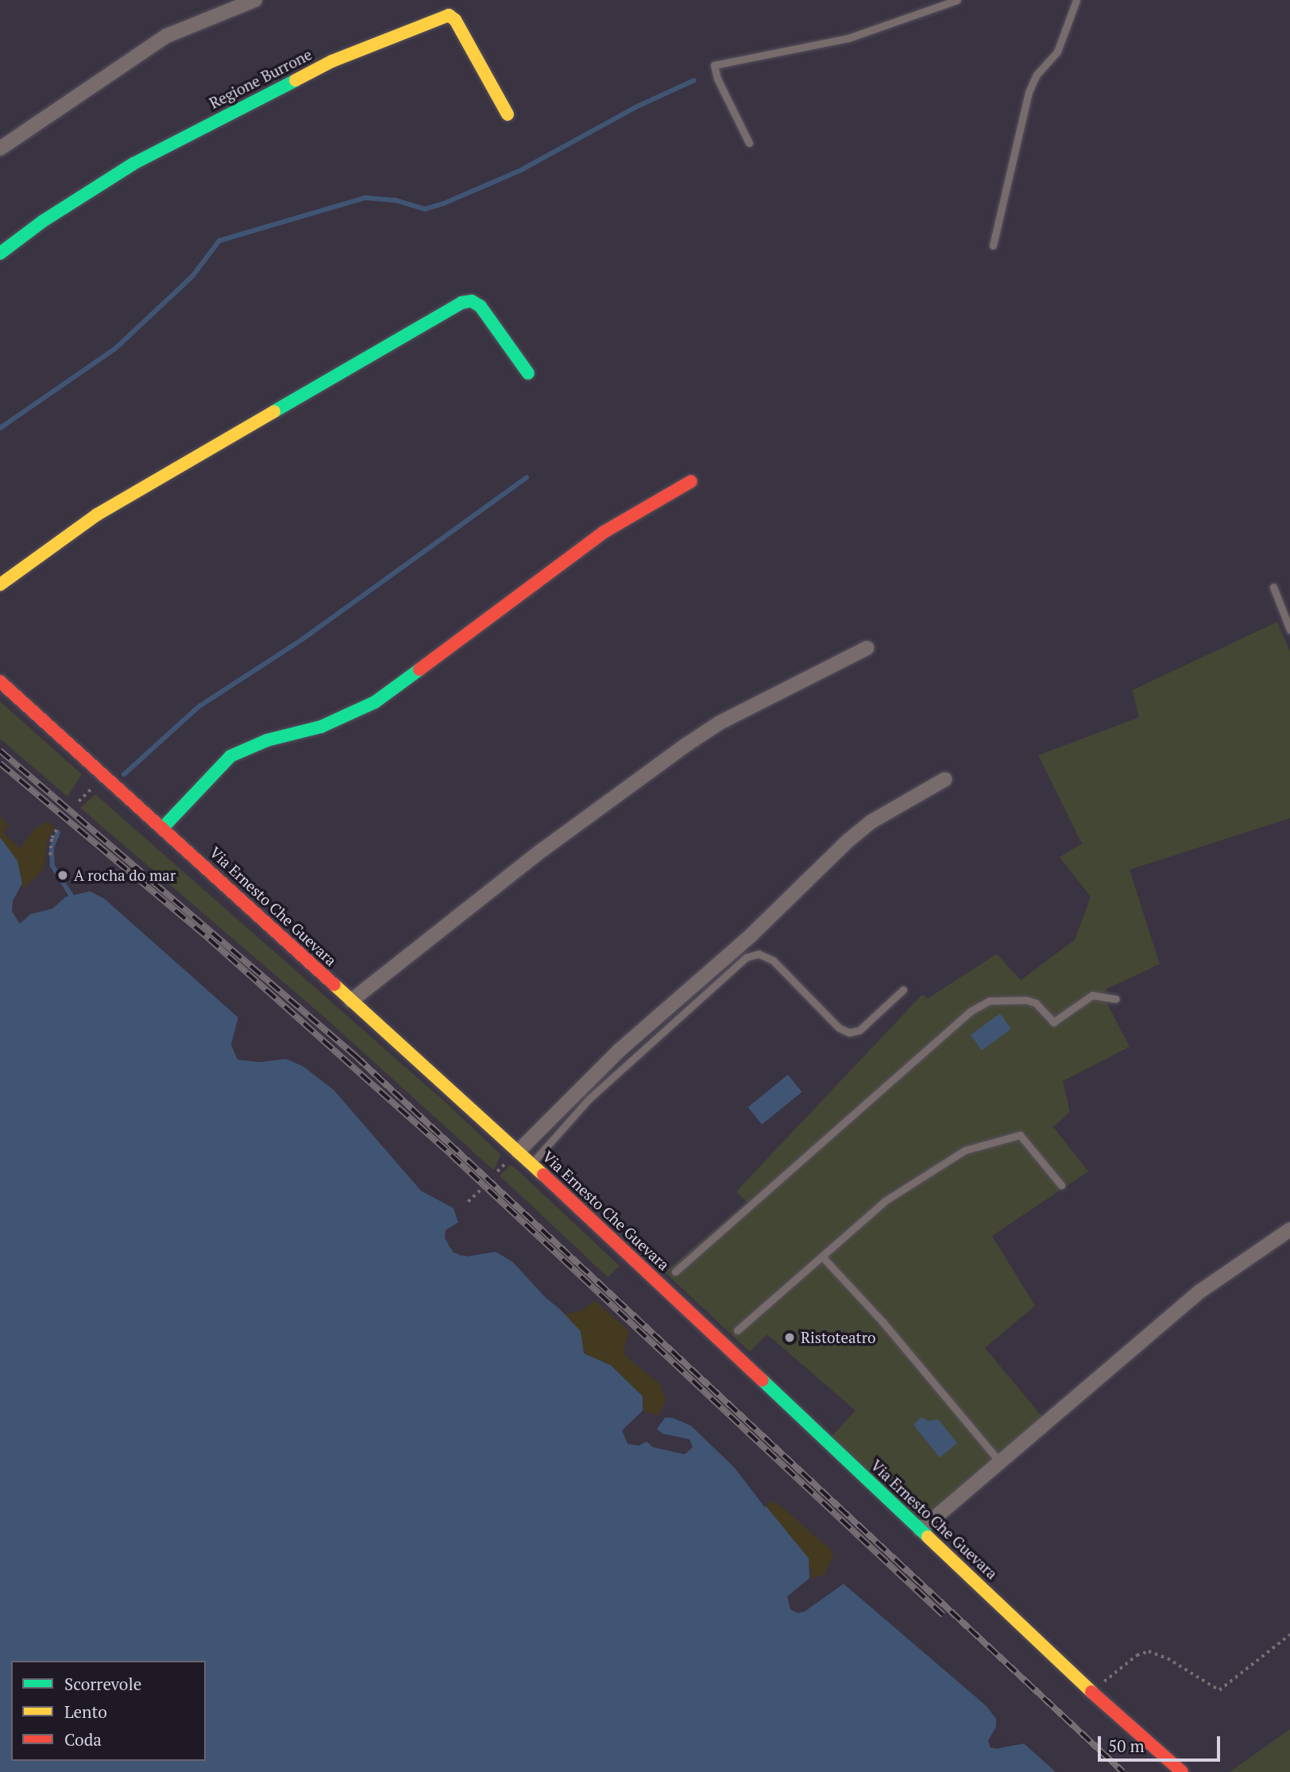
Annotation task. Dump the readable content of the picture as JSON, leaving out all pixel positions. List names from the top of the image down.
{
  "streets": {
    "street": ["Regione Burrone", "Via Ernesto Che Guevara"]
  },
  "places": ["A rocha do mar", "Ristoteatro"],
  "legend": ["Scorrevole", "Lento", "Coda"],
  "scale_bar": "50 m"
}
